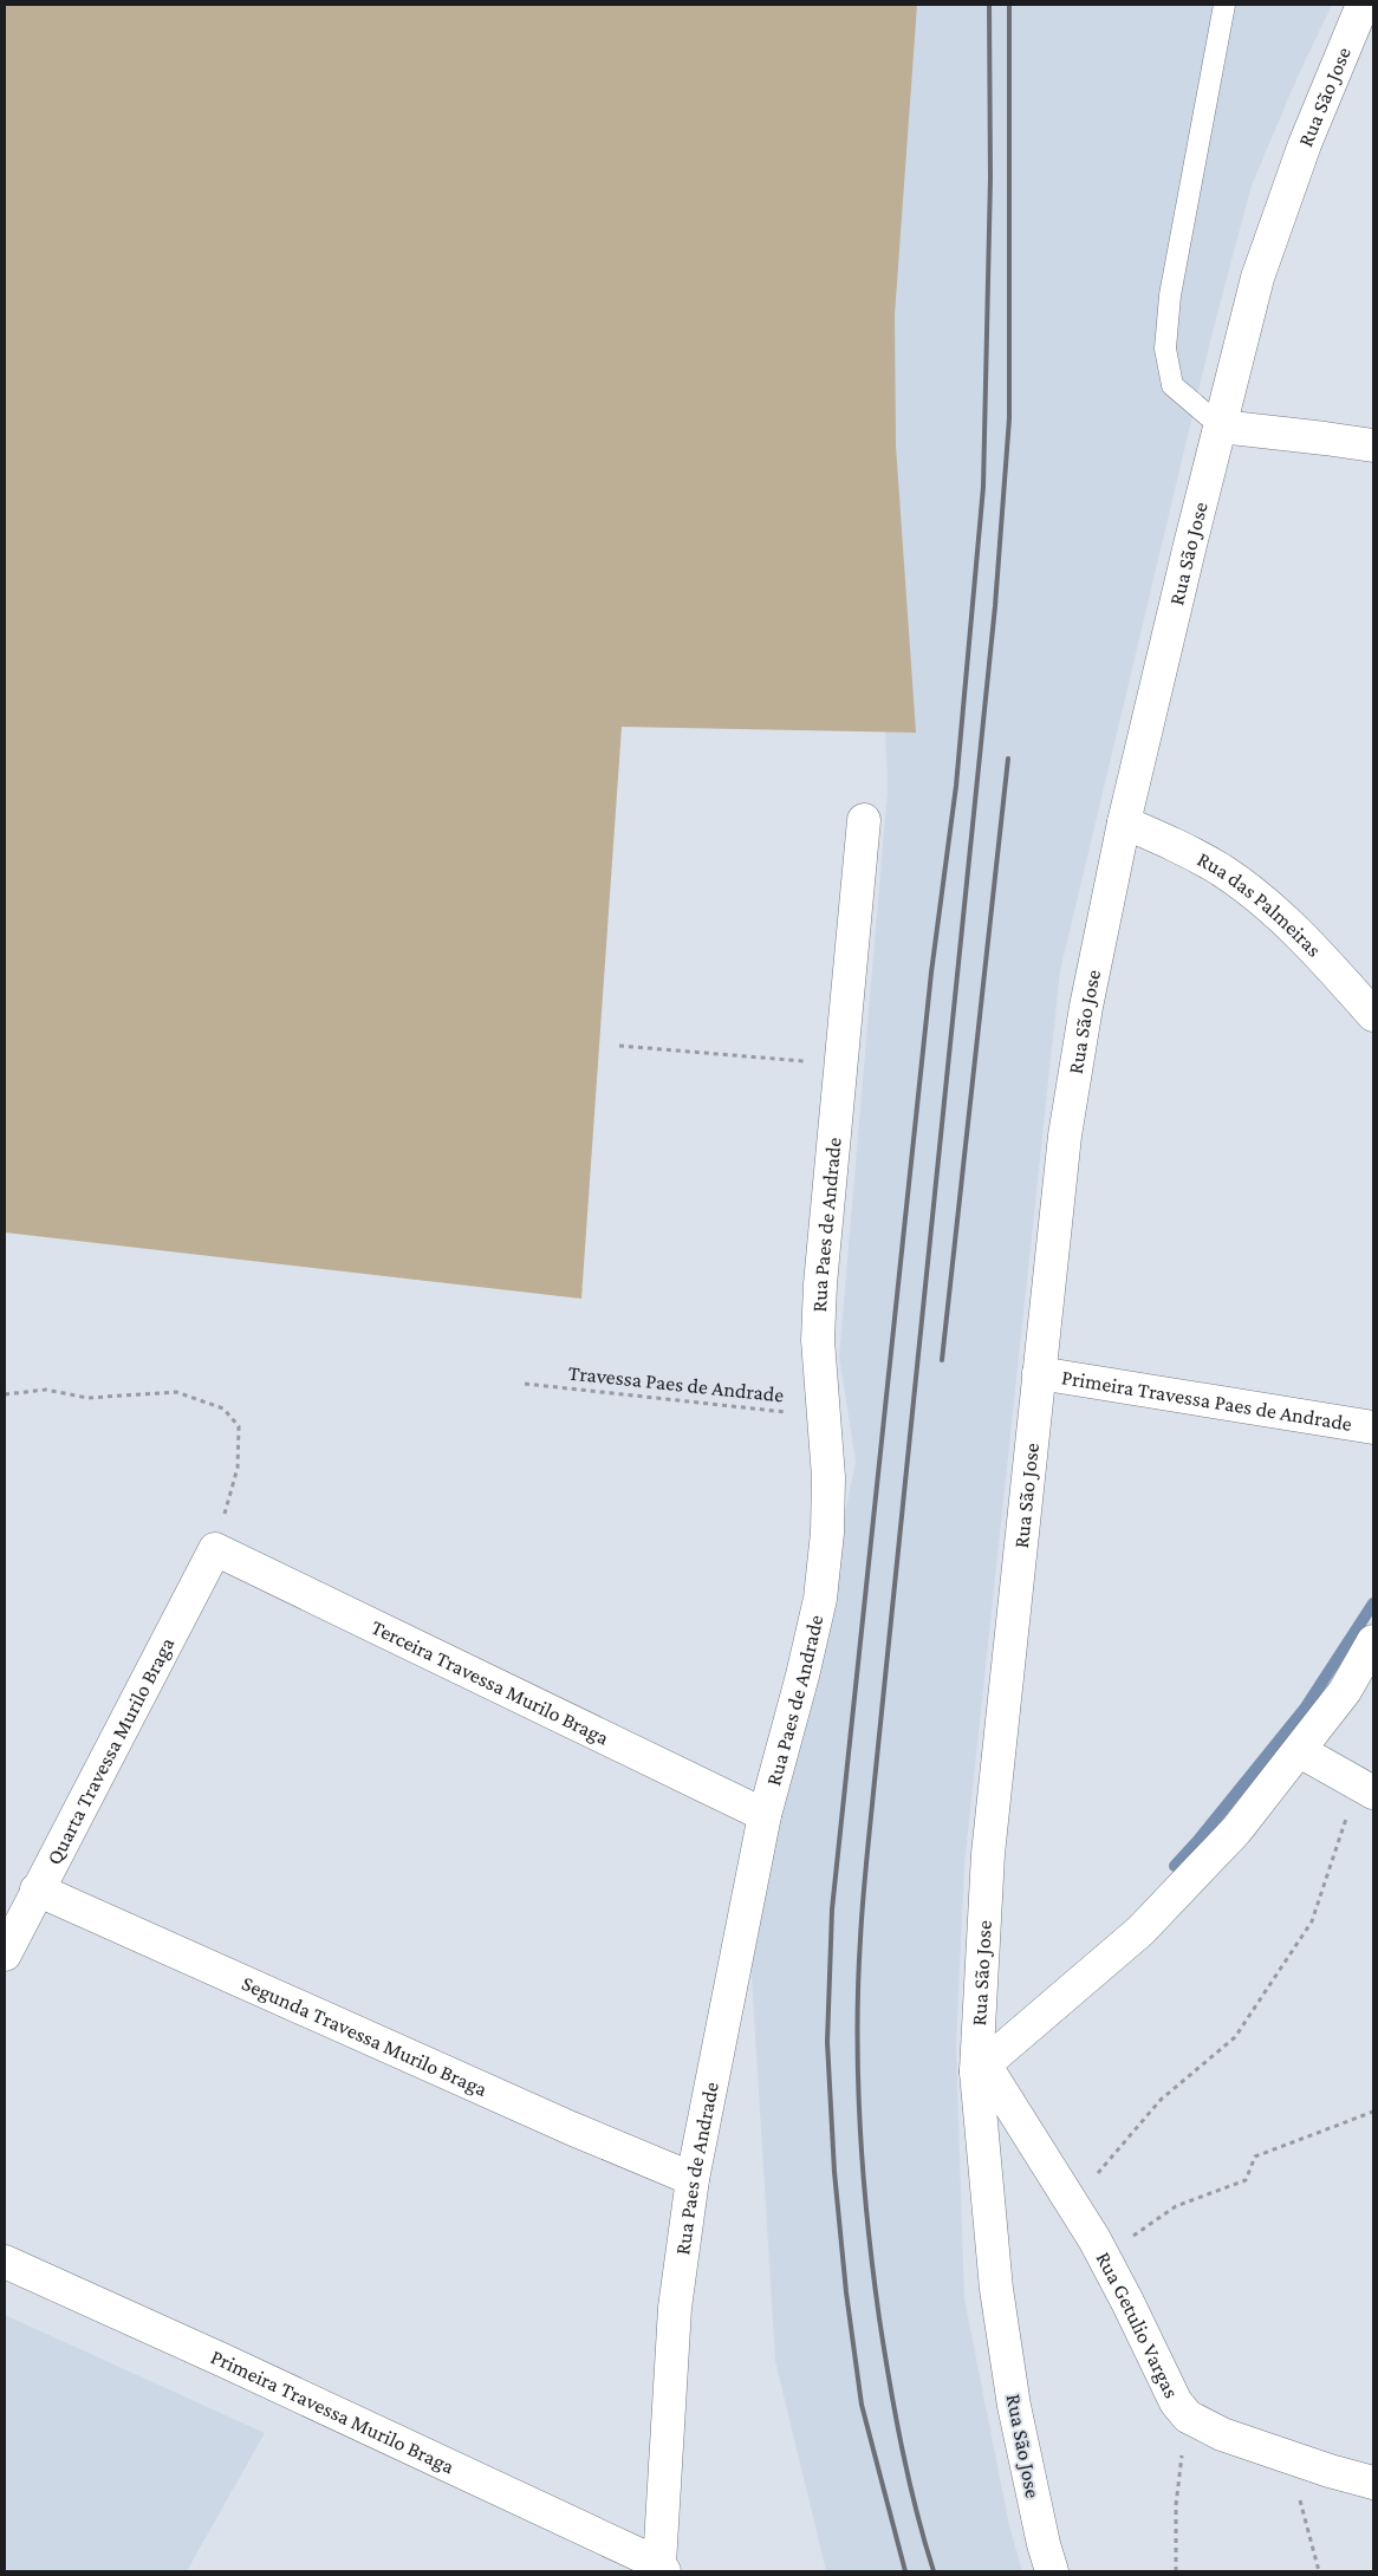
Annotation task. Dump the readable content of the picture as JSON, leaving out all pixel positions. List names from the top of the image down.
{
  "streets": {
    "street": [
      "Rua São Jose",
      "Rua das Palmeiras",
      "Rua Paes de Andrade",
      "Primeira Travessa Paes de Andrade",
      "Terceira Travessa Murilo Braga",
      "Quarta Travessa Murilo Braga",
      "Segunda Travessa Murilo Braga",
      "Rua Getulio Vargas",
      "Primeira Travessa Murilo Braga"
    ],
    "path": ["Travessa Paes de Andrade"]
  },
  "crossings": [
    ["Rua São Jose", "Rua das Palmeiras"],
    ["Rua São Jose", "Primeira Travessa Paes de Andrade"],
    ["Rua São Jose", "Rua Getulio Vargas"],
    ["Rua Paes de Andrade", "Travessa Paes de Andrade"],
    ["Rua Paes de Andrade", "Terceira Travessa Murilo Braga"],
    ["Rua Paes de Andrade", "Segunda Travessa Murilo Braga"],
    ["Rua Paes de Andrade", "Primeira Travessa Murilo Braga"],
    ["Terceira Travessa Murilo Braga", "Quarta Travessa Murilo Braga"],
    ["Quarta Travessa Murilo Braga", "Segunda Travessa Murilo Braga"]
  ]
}
